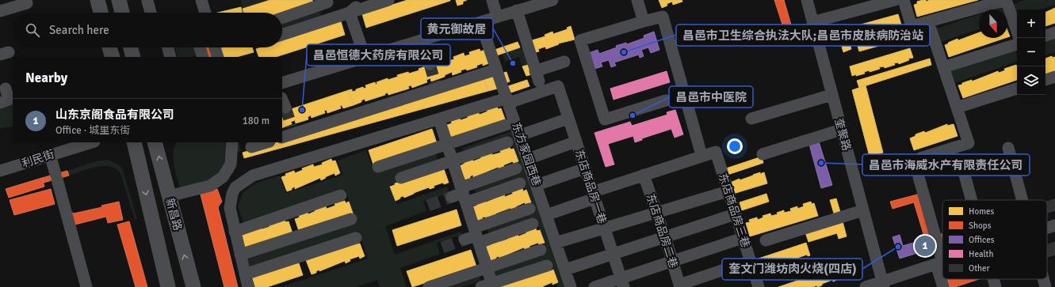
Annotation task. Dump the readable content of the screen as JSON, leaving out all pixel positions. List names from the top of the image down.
{
  "streets": {
    "main road": ["新昌路"],
    "street": [
      "奎聚路",
      "东方家园西巷",
      "利民街",
      "东店商品房一巷",
      "东店商品房三巷",
      "东店商品房二巷"
    ]
  },
  "crossings": [
    ["东方家园西巷", "东店商品房一巷"],
    ["东店商品房三巷", "东店商品房二巷"]
  ],
  "places": [
    "昌邑市卫生综合执法大队;昌邑市皮肤病防治站",
    "黄元御故居",
    "昌邑恒德大药房有限公司",
    "昌邑市中医院",
    "昌邑市海威水产有限责任公司",
    "奎文门潍坊肉火烧(四店)"
  ],
  "legend": [
    "Homes",
    "Shops",
    "Offices",
    "Health",
    "Other"
  ],
  "north": "bottom",
  "page": {
    "map_buttons": ["+", "−"],
    "search": "Search here",
    "heading": "Nearby",
    "list": [
      {
        "mark": "1",
        "name": "山东京阁食品有限公司",
        "note": "Office · 城里东街",
        "value": "180 m"
      }
    ],
    "pins": "1"
  }
}
